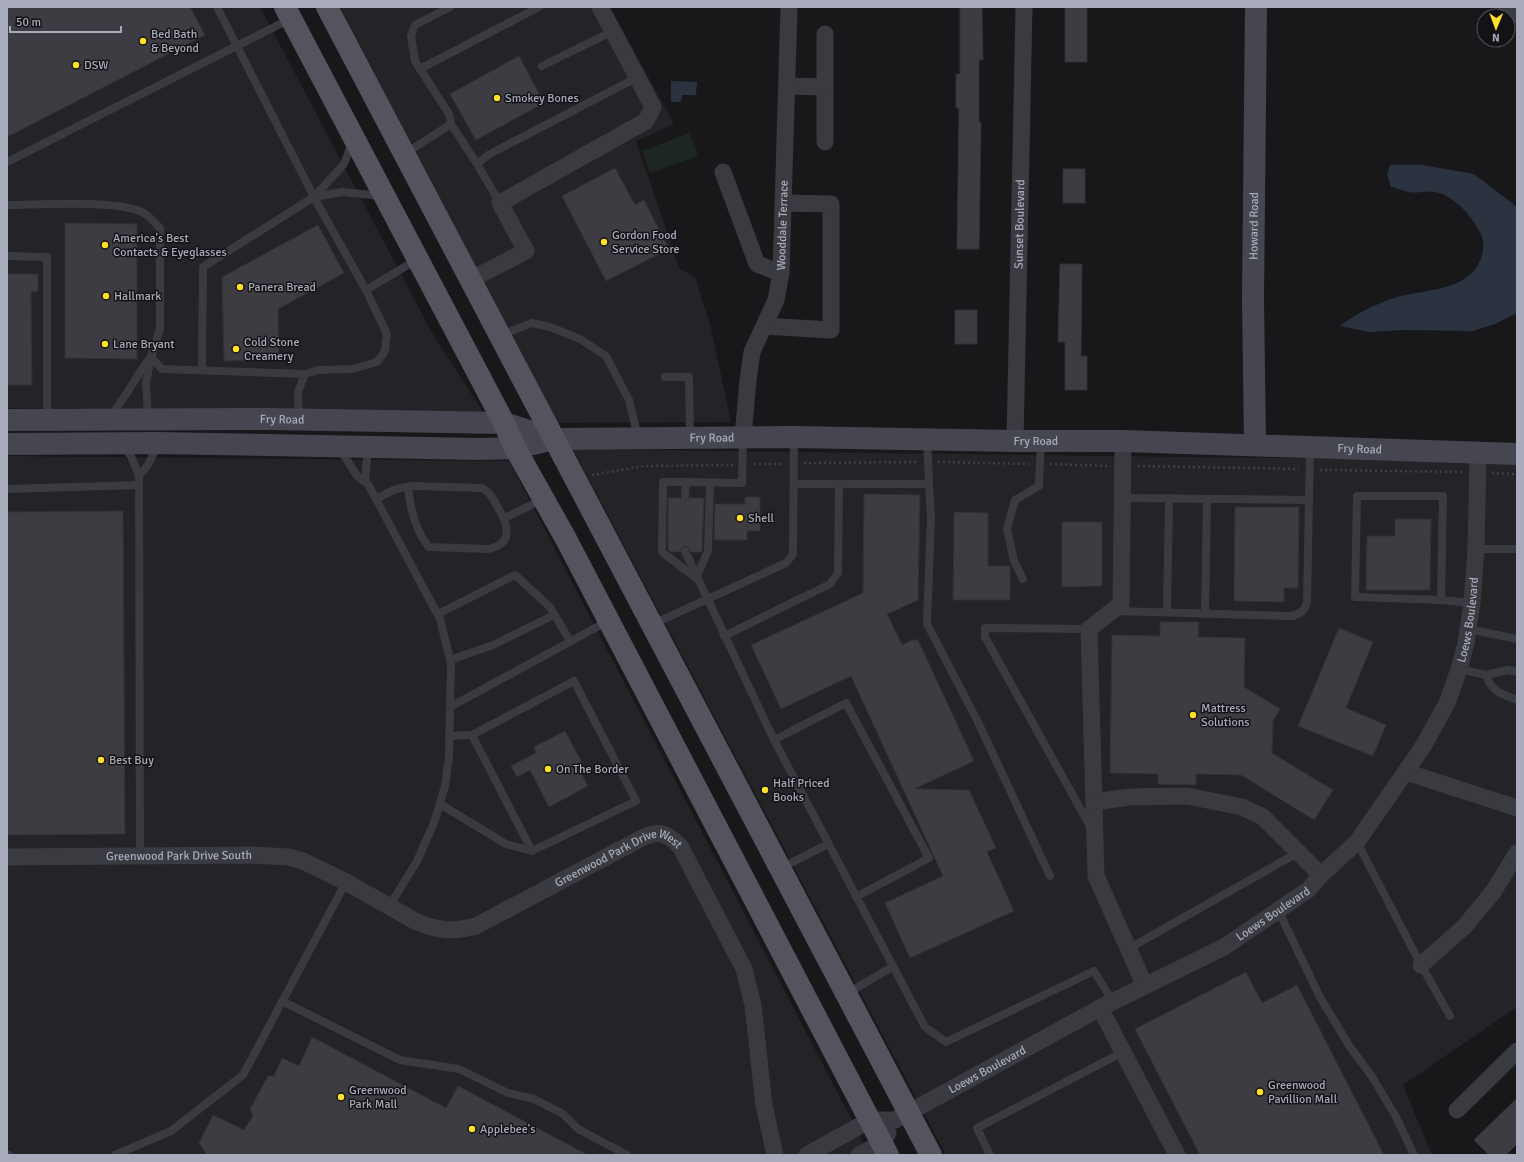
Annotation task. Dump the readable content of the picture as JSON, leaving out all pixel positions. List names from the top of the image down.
{
  "streets": {
    "street": [
      "Sunset Boulevard",
      "Wooddale Terrace",
      "Howard Road",
      "Fry Road",
      "Loews Boulevard",
      "Greenwood Park Drive South",
      "Greenwood Park Drive West"
    ]
  },
  "crossings": [
    ["Sunset Boulevard", "Fry Road"],
    ["Wooddale Terrace", "Fry Road"],
    ["Howard Road", "Fry Road"],
    ["Fry Road", "Loews Boulevard"],
    ["Greenwood Park Drive South", "Greenwood Park Drive West"]
  ],
  "places": [
    "Bed Bath & Beyond",
    "DSW",
    "Smokey Bones",
    "Gordon Food Service Store",
    "America's Best Contacts & Eyeglasses",
    "Panera Bread",
    "Hallmark",
    "Lane Bryant",
    "Cold Stone Creamery",
    "Shell",
    "Mattress Solutions",
    "Best Buy",
    "On The Border",
    "Half Priced Books",
    "Greenwood Pavillion Mall",
    "Greenwood Park Mall",
    "Applebee's"
  ],
  "scale_bar": "50 m",
  "north": "bottom"
}
